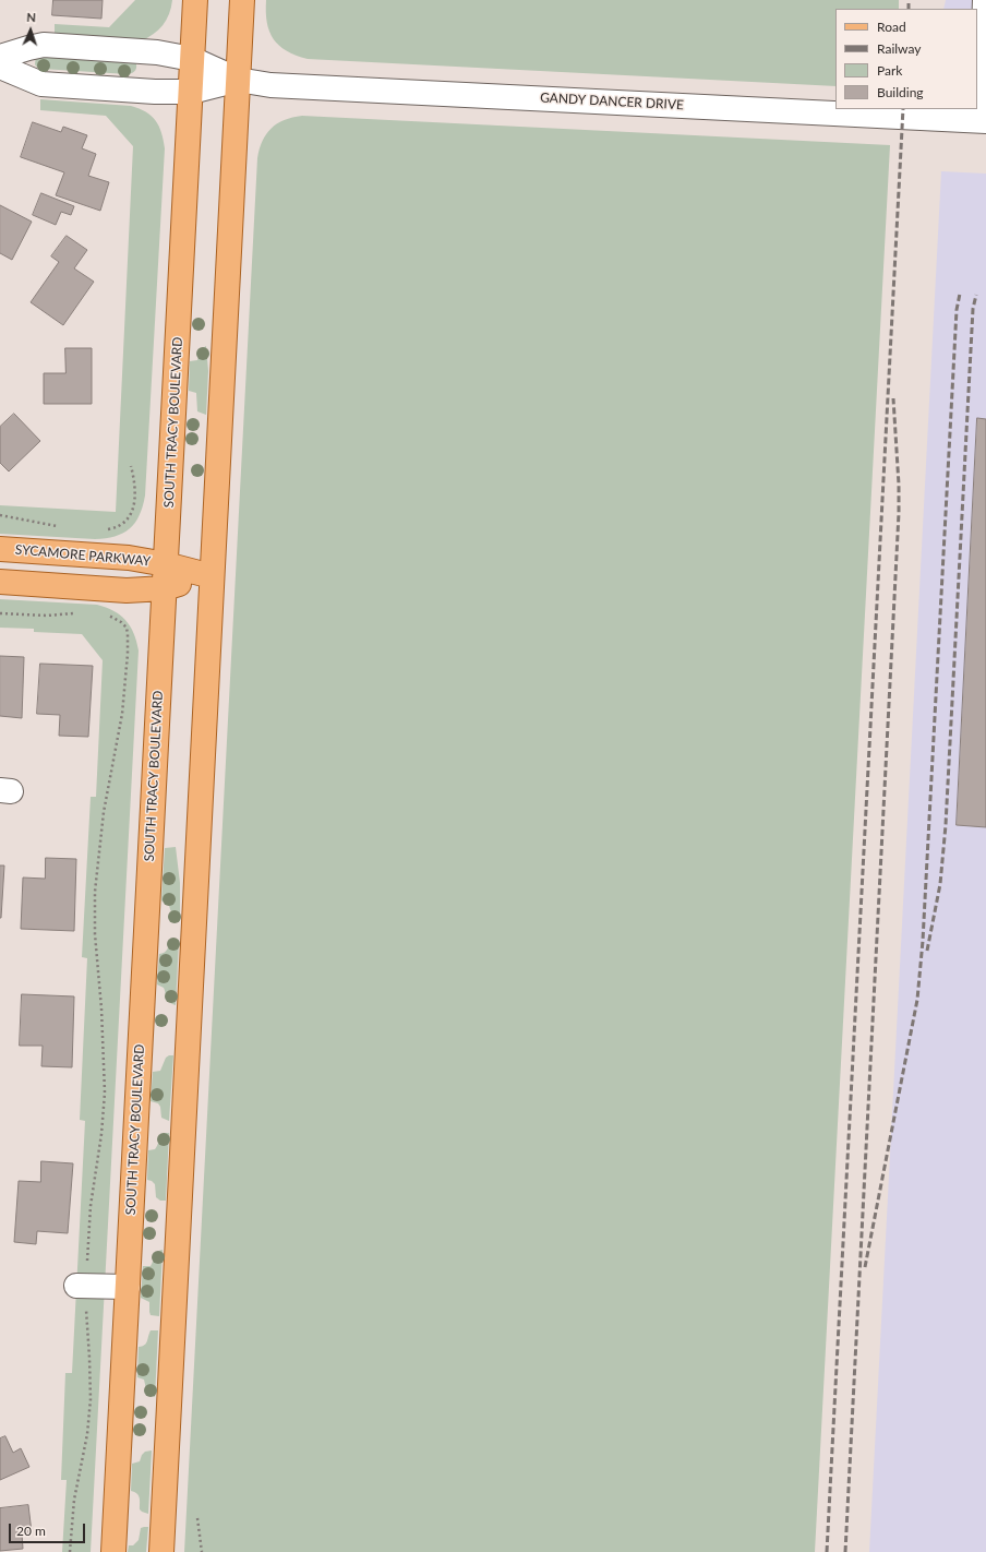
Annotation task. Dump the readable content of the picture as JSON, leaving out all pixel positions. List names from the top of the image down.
{
  "streets": {
    "main road": ["SOUTH TRACY BOULEVARD", "SYCAMORE PARKWAY"],
    "street": ["GANDY DANCER DRIVE"]
  },
  "crossings": [
    ["SOUTH TRACY BOULEVARD", "SYCAMORE PARKWAY"]
  ],
  "legend": [
    "Road",
    "Railway",
    "Park",
    "Building"
  ],
  "scale_bar": "20 m",
  "north": "top"
}
